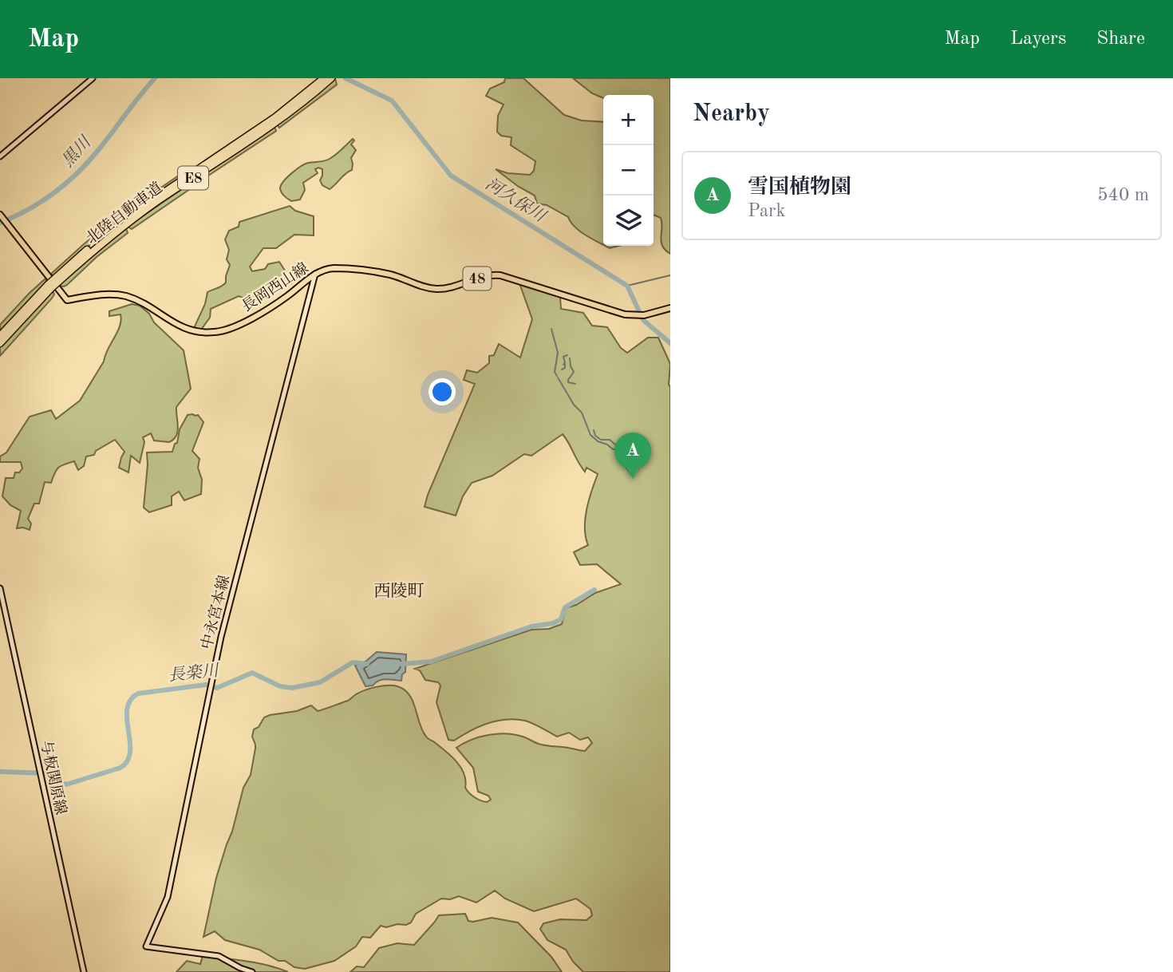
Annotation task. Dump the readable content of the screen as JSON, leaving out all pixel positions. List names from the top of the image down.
{
  "streets": {
    "highway": ["E8", "北陸自動車道"],
    "main road": [
      "48",
      "長岡西山線",
      "中永宮本線",
      "与板関原線"
    ]
  },
  "crossings": [
    ["長岡西山線", "中永宮本線"]
  ],
  "districts": ["西陵町"],
  "water": ["黒川", "河久保川", "長楽川"],
  "page": {
    "header": "Map",
    "nav": ["Map", "Layers", "Share"],
    "heading": "Nearby",
    "map_buttons": ["+", "−"],
    "list": [
      {
        "mark": "A",
        "name": "雪国植物園",
        "note": "Park",
        "value": "540 m"
      }
    ],
    "pins": "A"
  }
}
